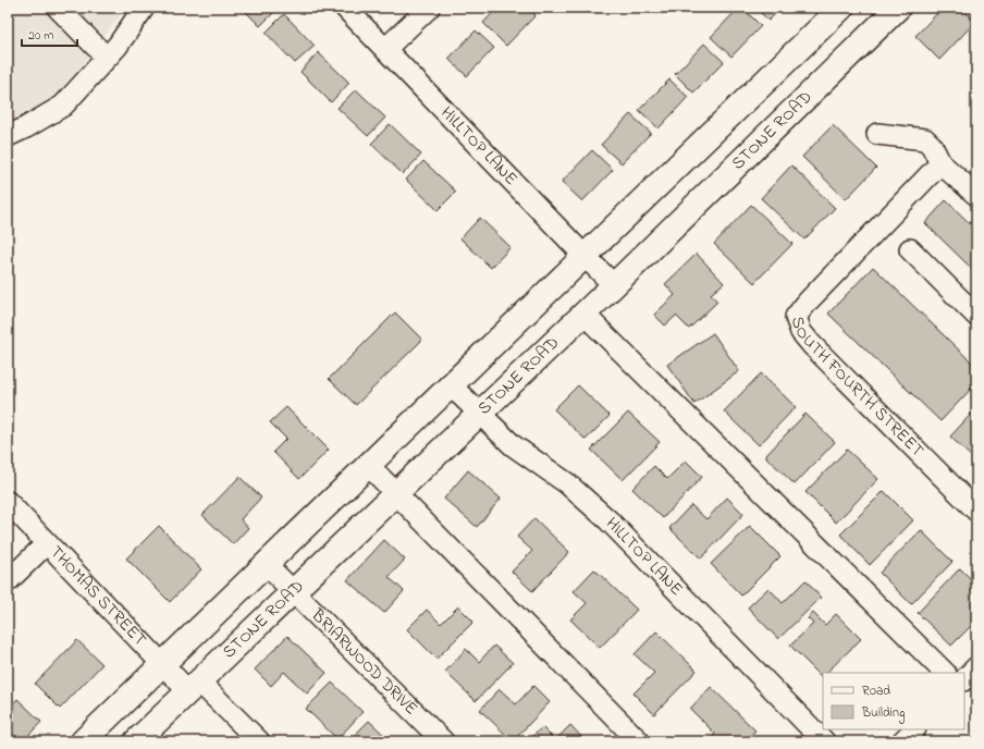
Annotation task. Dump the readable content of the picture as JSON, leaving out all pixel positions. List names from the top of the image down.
{
  "streets": {
    "main road": ["STONE ROAD"],
    "street": [
      "HILLTOP LANE",
      "SOUTH FOURTH STREET",
      "THOMAS STREET",
      "BRIARWOOD DRIVE"
    ]
  },
  "crossings": [
    ["STONE ROAD", "HILLTOP LANE"],
    ["STONE ROAD", "THOMAS STREET"],
    ["STONE ROAD", "BRIARWOOD DRIVE"]
  ],
  "legend": ["Road", "Building"],
  "scale_bar": "20 m"
}
